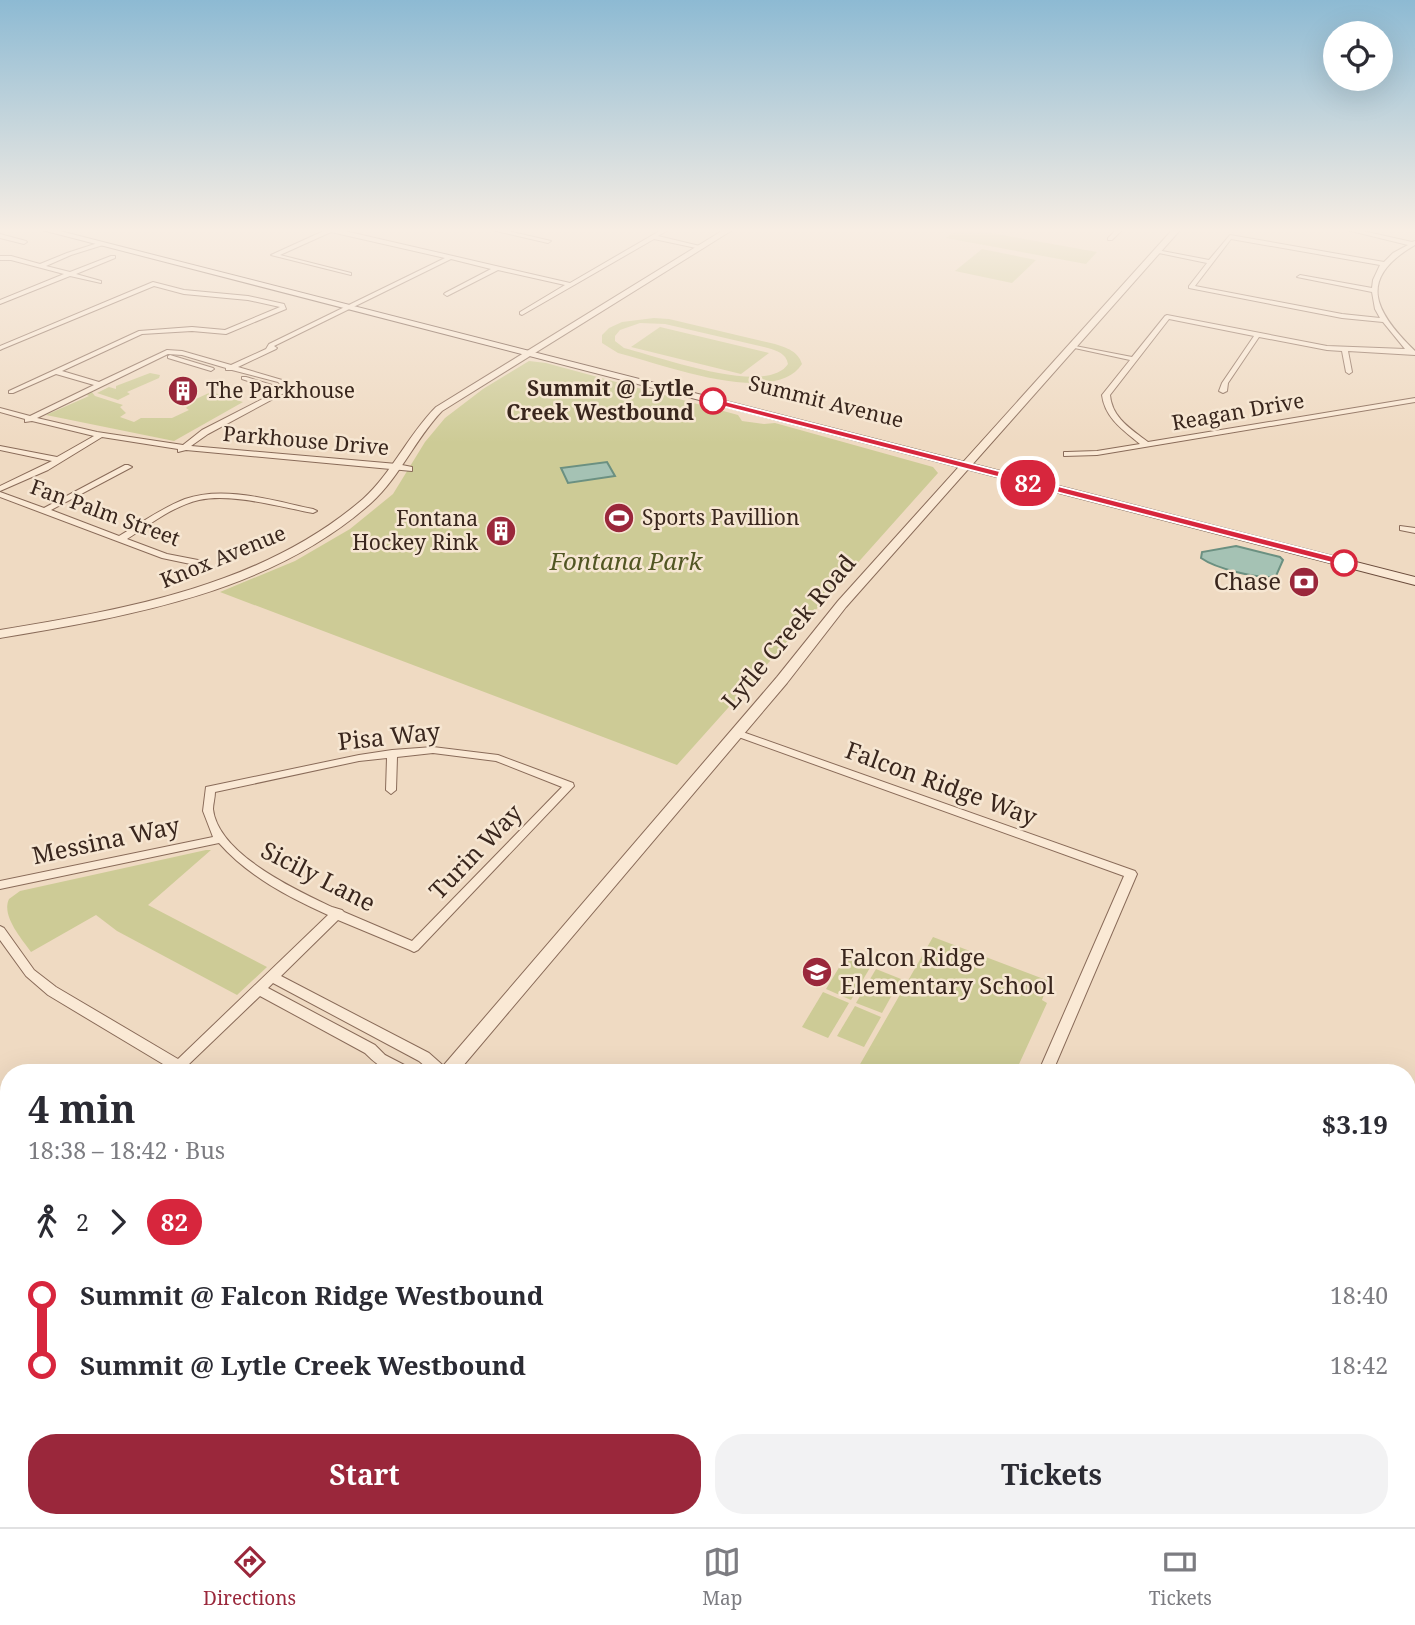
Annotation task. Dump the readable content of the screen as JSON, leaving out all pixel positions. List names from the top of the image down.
{
  "streets": {
    "main road": ["Summit Avenue"],
    "street": [
      "Reagan Drive",
      "Parkhouse Drive",
      "Fan Palm Street",
      "Knox Avenue",
      "Lytle Creek Road",
      "Pisa Way",
      "Falcon Ridge Way",
      "Messina Way",
      "Turin Way",
      "Sicily Lane"
    ]
  },
  "crossings": [
    ["Summit Avenue", "Knox Avenue"],
    ["Summit Avenue", "Lytle Creek Road"],
    ["Parkhouse Drive", "Knox Avenue"],
    ["Lytle Creek Road", "Falcon Ridge Way"],
    ["Pisa Way", "Turin Way"],
    ["Pisa Way", "Sicily Lane"],
    ["Messina Way", "Sicily Lane"],
    ["Turin Way", "Sicily Lane"]
  ],
  "parks": ["Fontana Park"],
  "places": {
    "building": ["The Parkhouse", "Fontana Hockey Rink"],
    "other": ["Summit @ Lytle Creek Westbound"],
    "sports": ["Sports Pavillion"],
    "bank": ["Chase"],
    "school or university": ["Falcon Ridge Elementary School"]
  },
  "lines": ["bus line 82"],
  "page": {
    "on_map": "82",
    "heading": ["4 min", "18:38 – 18:42 · Bus", "$3.19"],
    "legs": ["2", "82"],
    "list": [
      {
        "name": "Summit @ Falcon Ridge Westbound",
        "value": "18:40"
      },
      {
        "name": "Summit @ Lytle Creek Westbound",
        "value": "18:42"
      }
    ],
    "buttons": ["Start", "Tickets"],
    "tabs": ["Directions", "Map", "Tickets"]
  }
}
